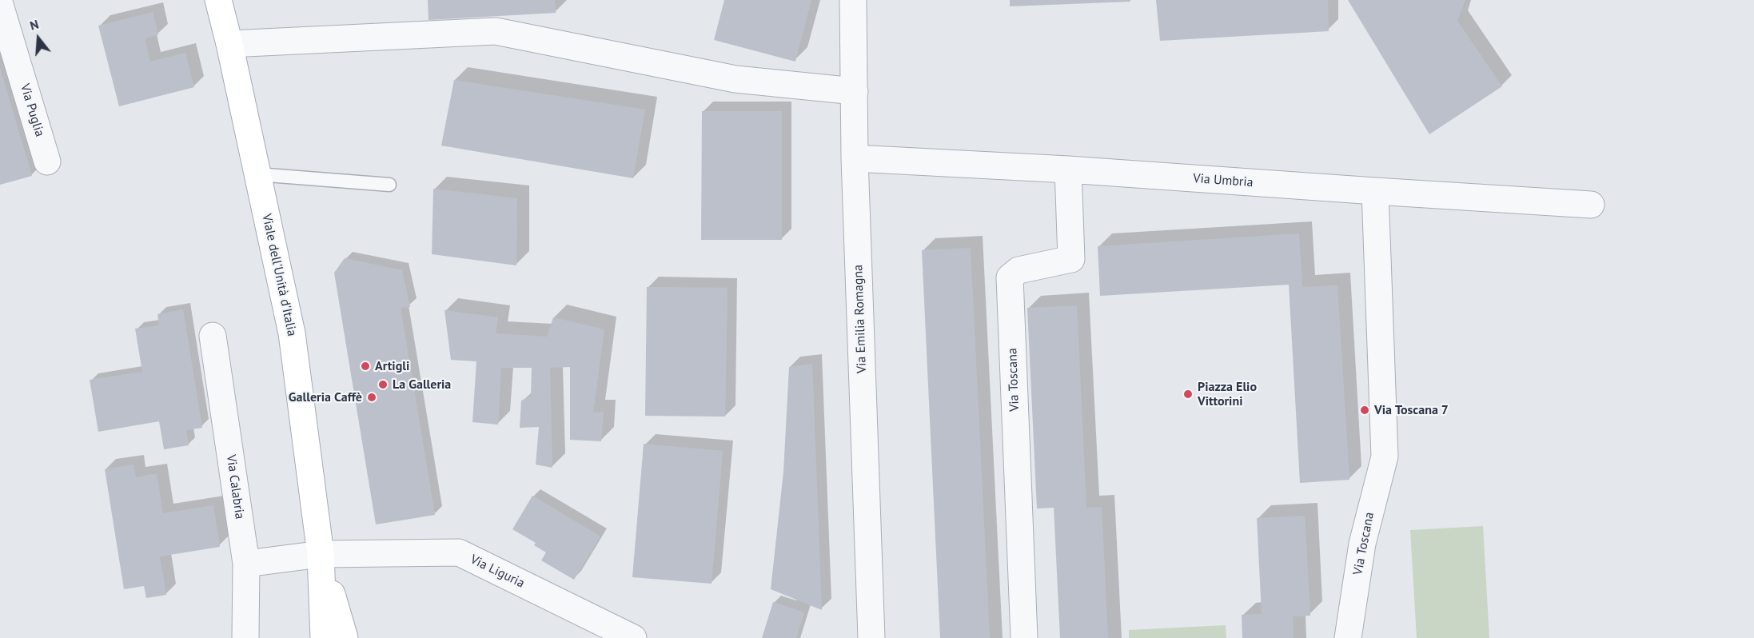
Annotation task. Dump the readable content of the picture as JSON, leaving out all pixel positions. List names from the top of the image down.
{
  "streets": {
    "main road": ["Viale dell'Unità d'Italia"],
    "street": [
      "Via Puglia",
      "Via Umbria",
      "Via Emilia Romagna",
      "Via Toscana",
      "Via Calabria",
      "Via Liguria"
    ]
  },
  "crossings": [
    ["Via Umbria", "Via Emilia Romagna"],
    ["Via Umbria", "Via Toscana"],
    ["Viale dell'Unità d'Italia", "Via Liguria"],
    ["Via Calabria", "Via Liguria"]
  ],
  "places": [
    "Artigli",
    "La Galleria",
    "Piazza Elio Vittorini",
    "Galleria Caffè",
    "Via Toscana 7"
  ],
  "north": "top"
}
